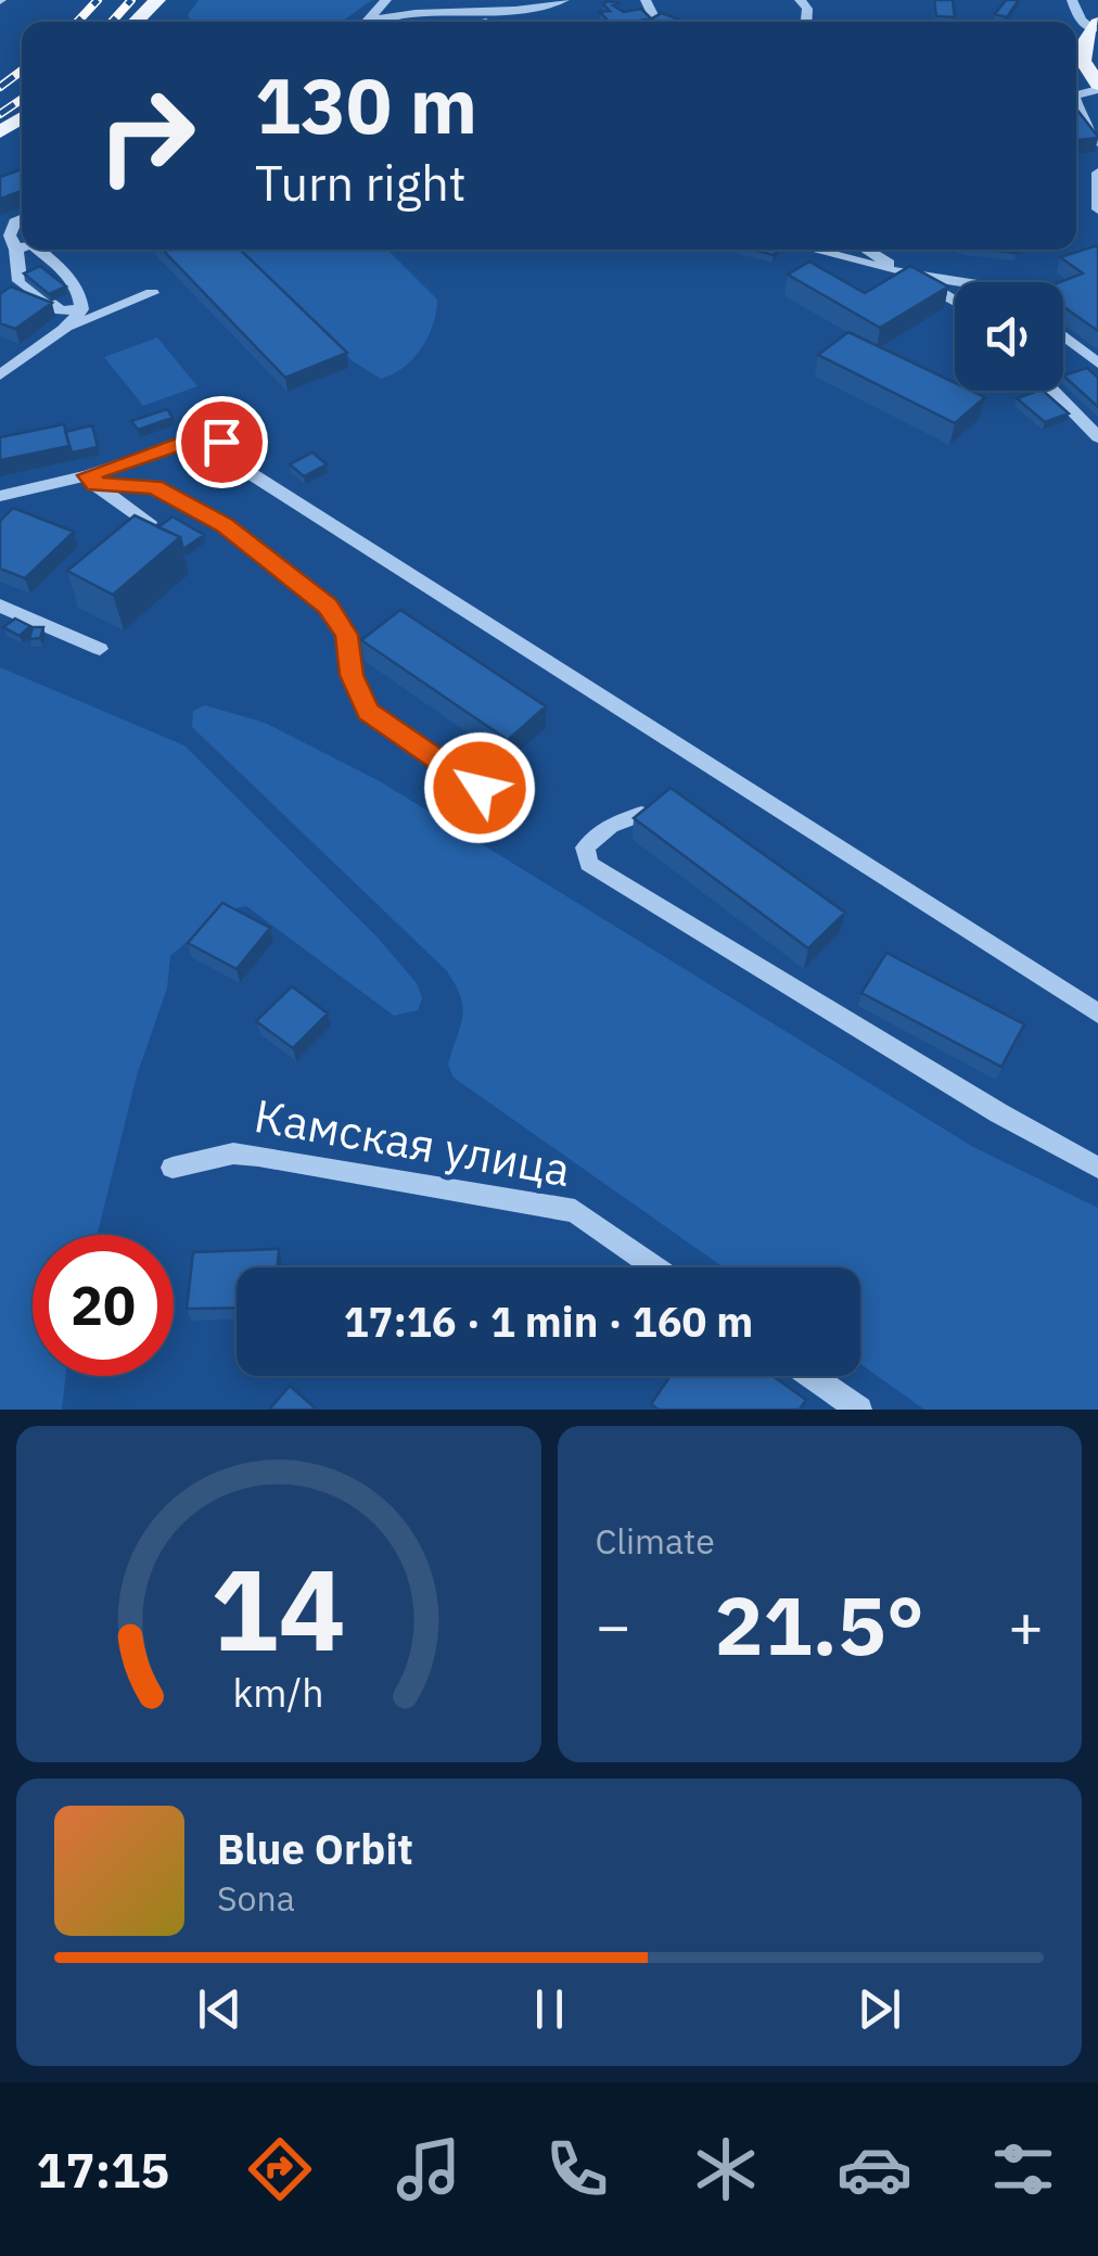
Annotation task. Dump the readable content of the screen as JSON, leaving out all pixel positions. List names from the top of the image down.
{
  "streets": {
    "lane": ["Камская улица"]
  },
  "page": {
    "turn": ["130 m", "Turn right"],
    "limit": "20",
    "trip": "17:16 · 1 min · 160 m",
    "tile": "Climate",
    "heat": ["−", "21.5°", "+"],
    "song": ["Blue Orbit", "Sona"],
    "tabs": "17:15",
    "gauge": ["14", "km/h"]
  }
}
